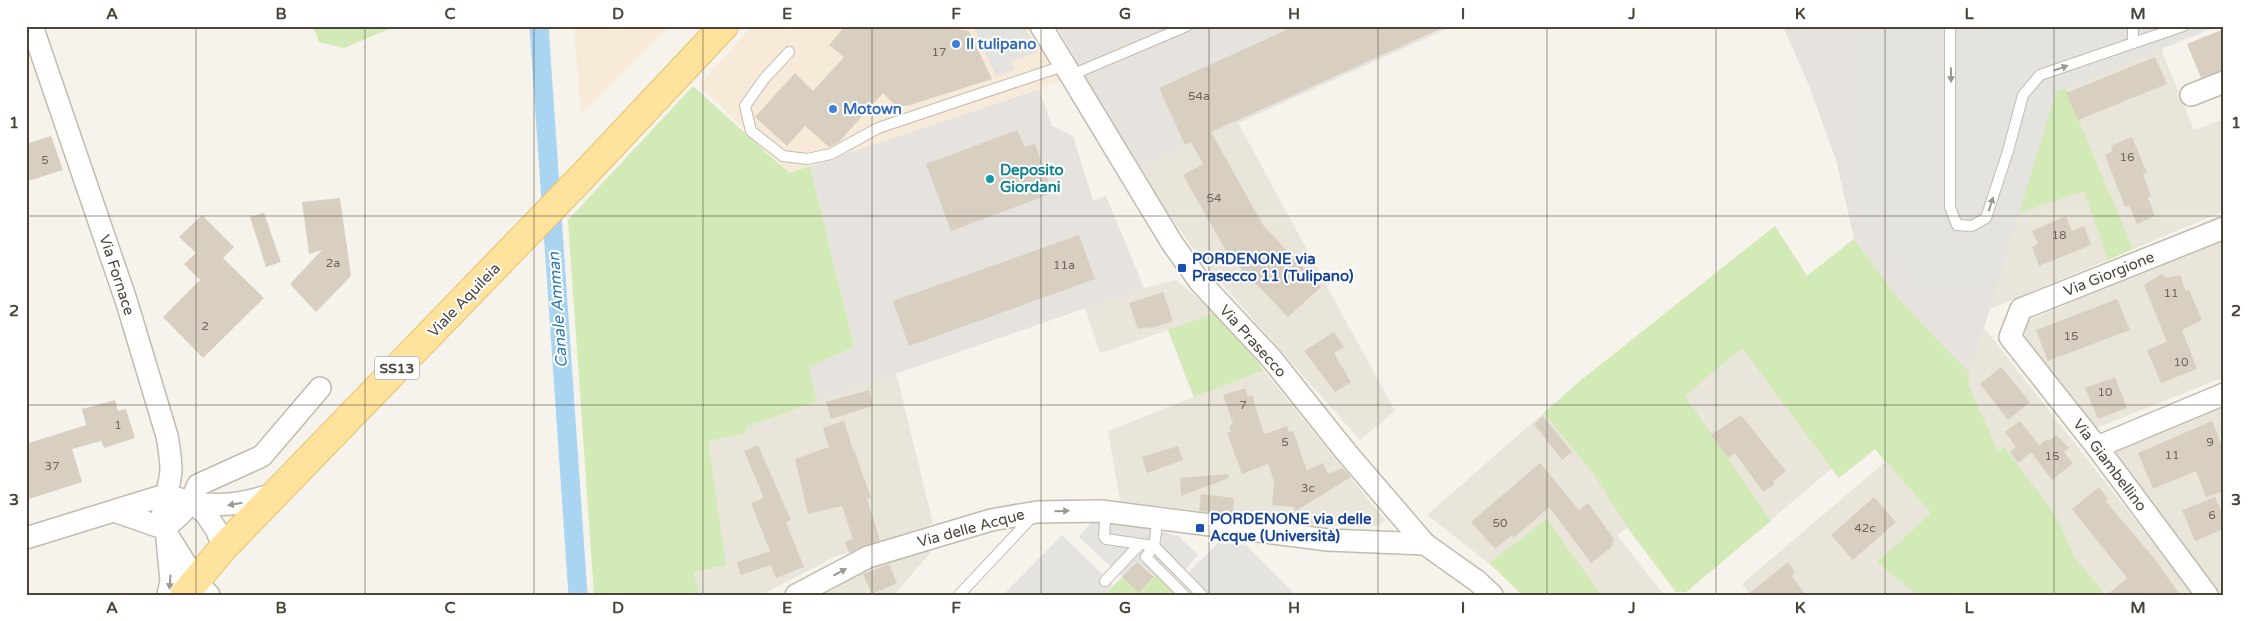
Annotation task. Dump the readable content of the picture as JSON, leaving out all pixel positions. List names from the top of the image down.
{
  "streets": {
    "main road": ["Viale Aquileia", "SS13"],
    "street": [
      "Via Giorgione",
      "Via Fornace",
      "Via Prasecco",
      "Via Giambellino",
      "Via delle Acque"
    ]
  },
  "crossings": [
    ["Via Giorgione", "Via Giambellino"],
    ["Via Prasecco", "Via delle Acque"]
  ],
  "one_way": ["Via delle Acque"],
  "water": ["Canale Amman"],
  "places": {
    "other": ["Il tulipano", "Motown", "Deposito Giordani"],
    "transit": ["PORDENONE via Prasecco 11 (Tulipano)", "PORDENONE via delle Acque (Università)"]
  },
  "house_numbers": [
    "17",
    "54a",
    "16",
    "5",
    "54",
    "18",
    "2a",
    "11a",
    "11",
    "2",
    "15",
    "10",
    "10",
    "7",
    "1",
    "5",
    "9",
    "11",
    "15",
    "37",
    "3c",
    "6",
    "50",
    "42c"
  ],
  "grid": {
    "columns": [
      "A",
      "B",
      "C",
      "D",
      "E",
      "F",
      "G",
      "H",
      "I",
      "J",
      "K",
      "L",
      "M"
    ],
    "rows": ["1", "2", "3"]
  }
}
